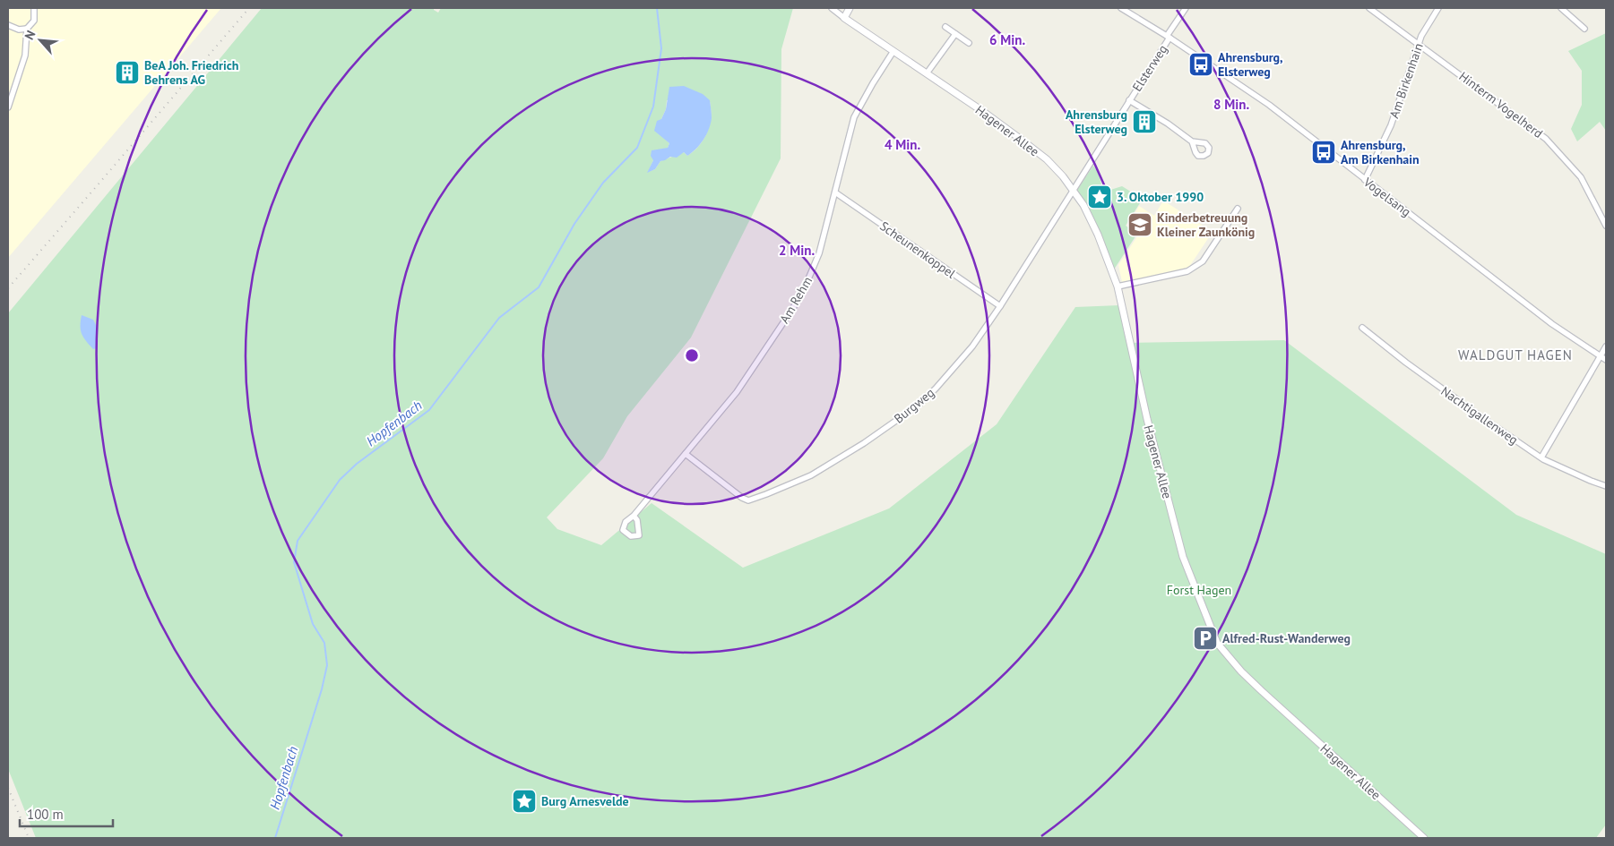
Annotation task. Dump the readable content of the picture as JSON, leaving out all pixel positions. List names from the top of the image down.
{
  "streets": {
    "street": [
      "Elsterweg",
      "Am Birkenhain",
      "Hinterm Vogelherd",
      "Hagener Allee",
      "Vogelsang",
      "Scheunenkoppel",
      "Am Rehm",
      "Burgweg",
      "Nachtigallenweg"
    ]
  },
  "crossings": [
    ["Elsterweg", "Hagener Allee"],
    ["Elsterweg", "Vogelsang"],
    ["Elsterweg", "Burgweg"],
    ["Am Birkenhain", "Hinterm Vogelherd"],
    ["Am Birkenhain", "Vogelsang"],
    ["Hagener Allee", "Am Rehm"],
    ["Hagener Allee", "Burgweg"],
    ["Scheunenkoppel", "Am Rehm"],
    ["Scheunenkoppel", "Burgweg"],
    ["Am Rehm", "Burgweg"]
  ],
  "districts": ["WALDGUT HAGEN"],
  "water": ["Hopfenbach"],
  "parks": ["Forst Hagen"],
  "places": {
    "bus stop": ["Ahrensburg, Elsterweg", "Ahrensburg, Am Birkenhain"],
    "building": ["BeA Joh. Friedrich Behrens AG", "Ahrensburg Elsterweg"],
    "place": ["3. Oktober 1990", "Burg Arnesvelde"],
    "school or university": ["Kinderbetreuung Kleiner Zaunkönig"],
    "parking": ["Alfred-Rust-Wanderweg"]
  },
  "scale_bar": "100 m",
  "north": "top left",
  "rings": [
    "6 Min.",
    "8 Min.",
    "4 Min.",
    "2 Min."
  ]
}
